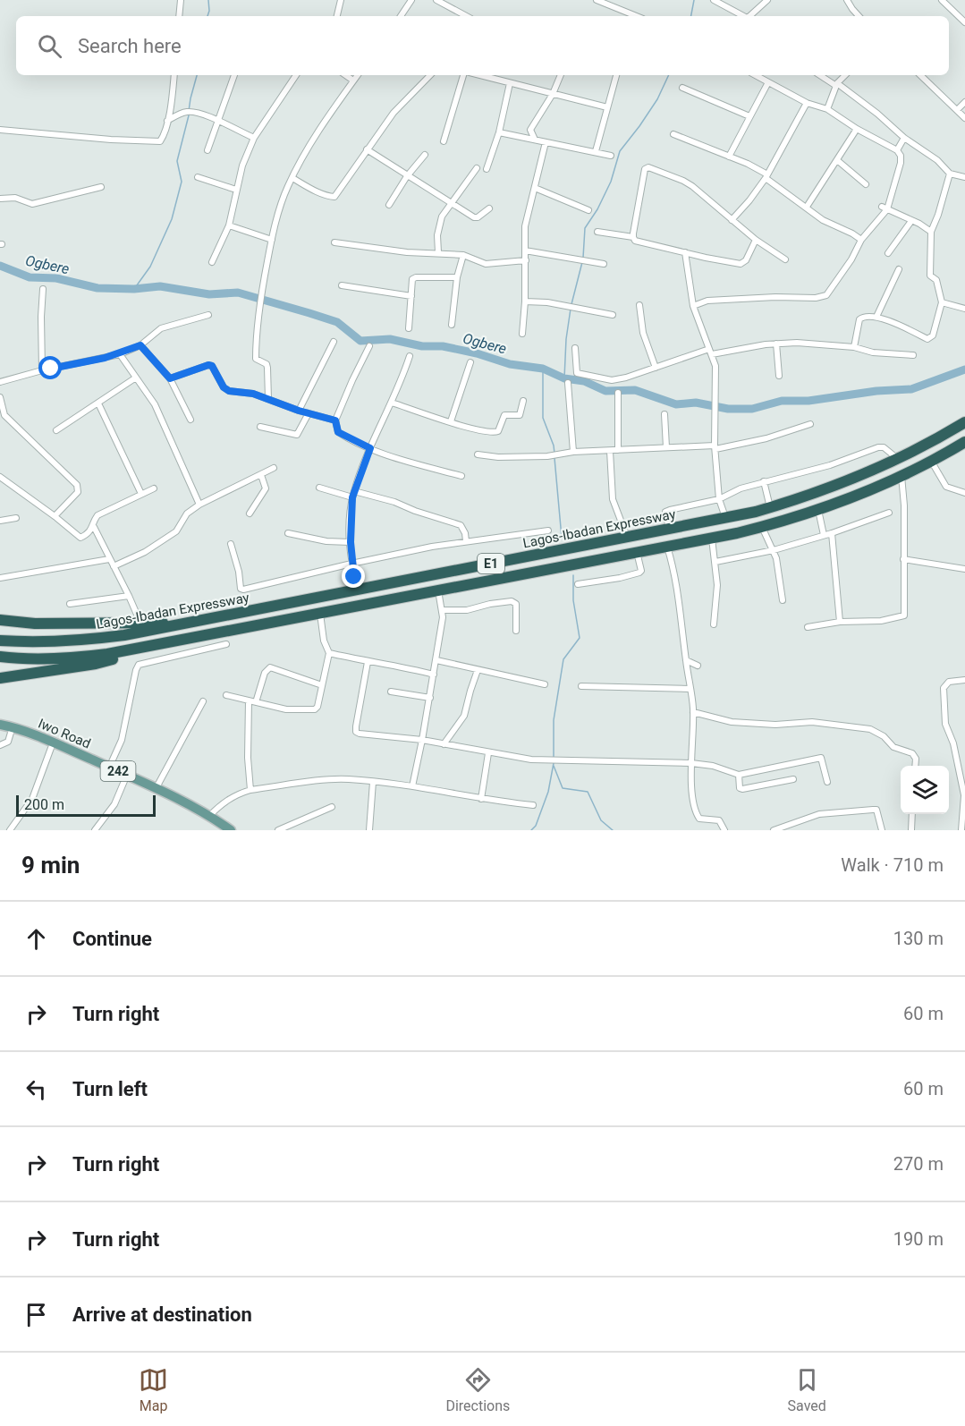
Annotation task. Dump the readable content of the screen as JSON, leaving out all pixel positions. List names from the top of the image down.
{
  "streets": {
    "highway": ["Lagos-Ibadan Expressway", "E1"],
    "main road": ["Iwo Road", "242"]
  },
  "water": ["Ogbere"],
  "scale_bar": "200 m",
  "page": {
    "search": "Search here",
    "scale": "200 m",
    "heading": ["9 min", "Walk · 710 m"],
    "list": [
      ["Continue", "130 m"],
      ["Turn right", "60 m"],
      ["Turn left", "60 m"],
      ["Turn right", "270 m"],
      ["Turn right", "190 m"],
      "Arrive at destination"
    ],
    "nav": ["Map", "Directions", "Saved"]
  }
}
